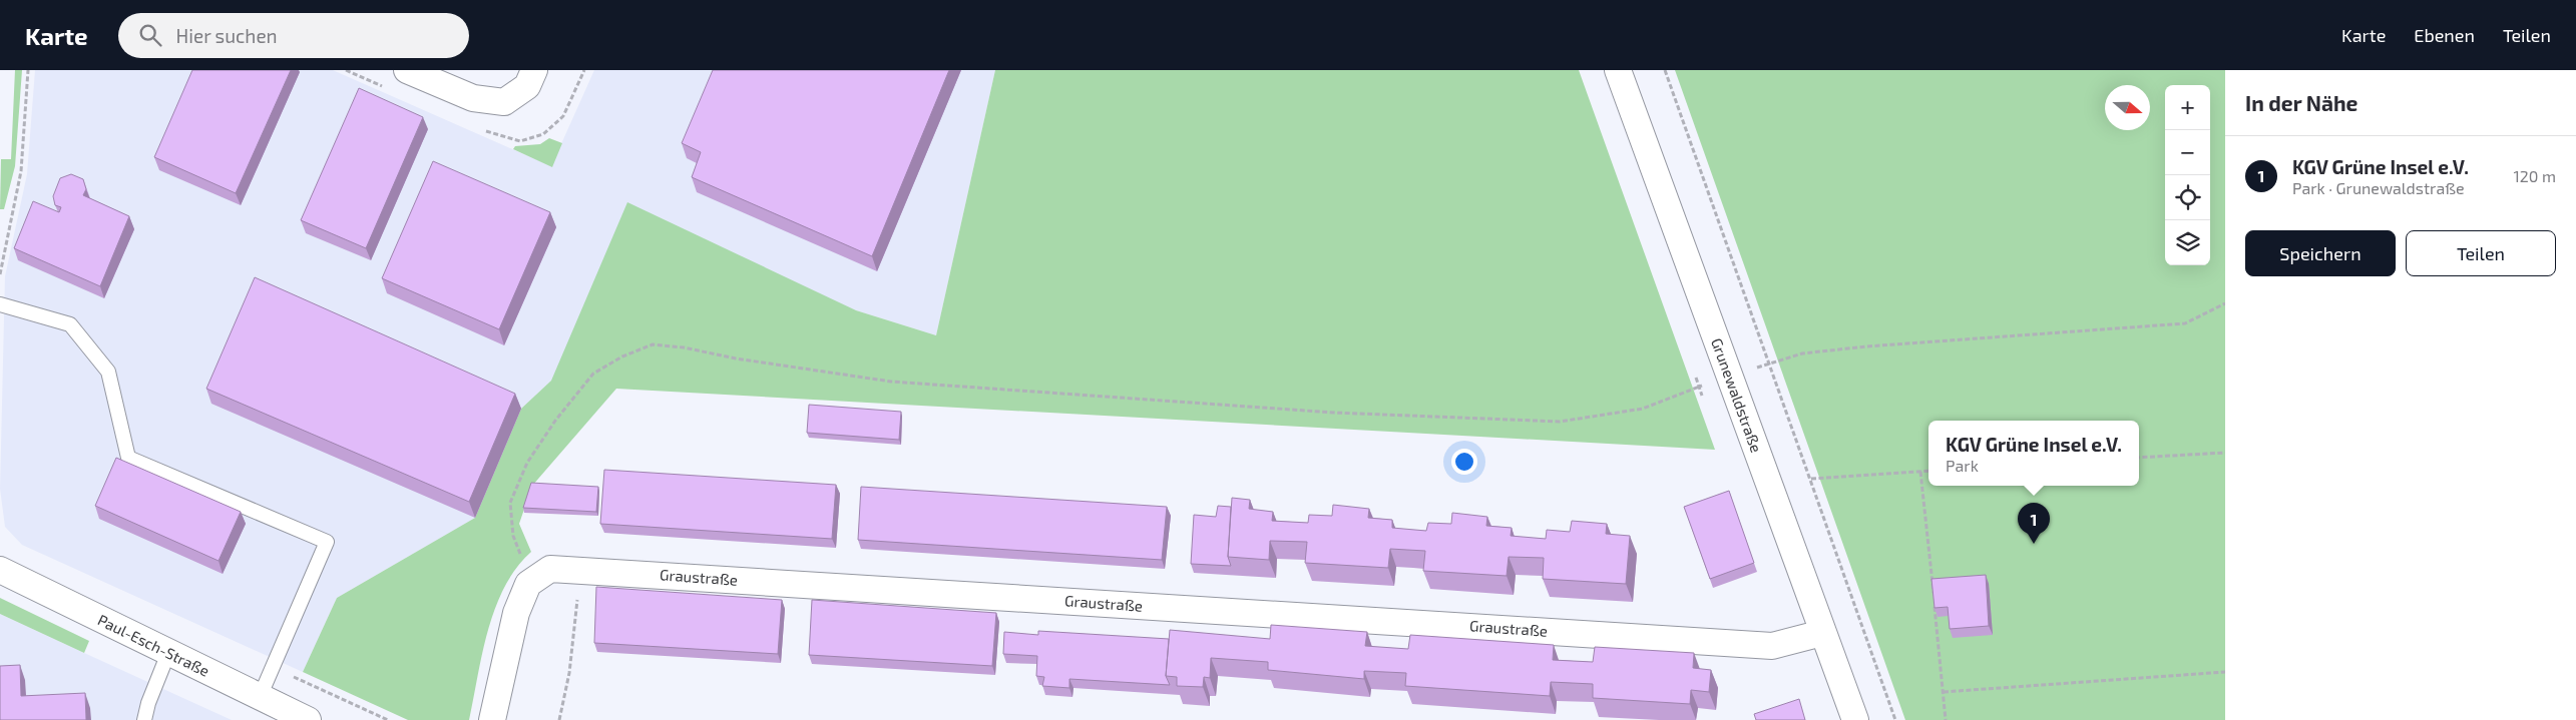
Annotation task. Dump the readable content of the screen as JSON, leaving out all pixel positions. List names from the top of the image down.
{
  "streets": {
    "street": ["Grunewaldstraße", "Graustraße", "Paul-Esch-Straße"]
  },
  "crossings": [
    ["Grunewaldstraße", "Graustraße"]
  ],
  "north": "right",
  "page": {
    "header": "Karte",
    "search": "Hier suchen",
    "nav": ["Karte", "Ebenen", "Teilen"],
    "heading": "In der Nähe",
    "map_buttons": ["+", "−"],
    "list": [
      {
        "mark": "1",
        "name": "KGV Grüne Insel e.V.",
        "note": "Park · Grunewaldstraße",
        "value": "120 m"
      }
    ],
    "buttons": ["Speichern", "Teilen"],
    "popup": ["KGV Grüne Insel e.V.", "Park"],
    "pins": "1"
  }
}
